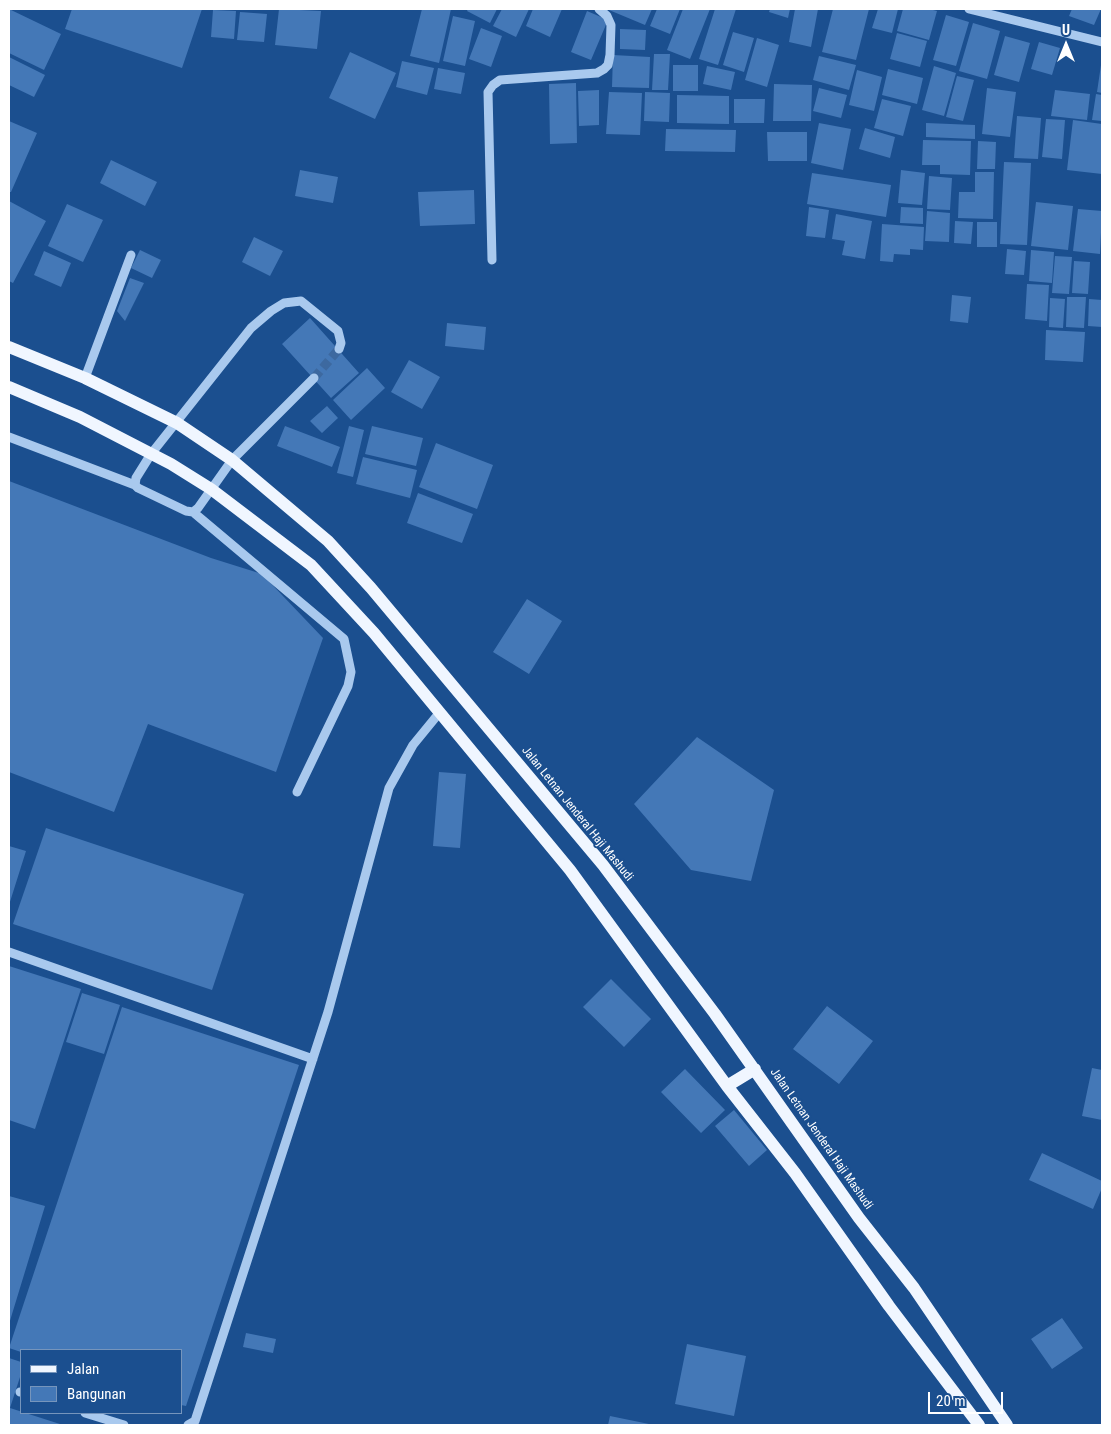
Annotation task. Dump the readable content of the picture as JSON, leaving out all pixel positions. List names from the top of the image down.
{
  "streets": {
    "main road": ["Jalan Letnan Jenderal Haji Mashudi"]
  },
  "legend": ["Jalan", "Bangunan"],
  "scale_bar": "20 m",
  "north": "top"
}
